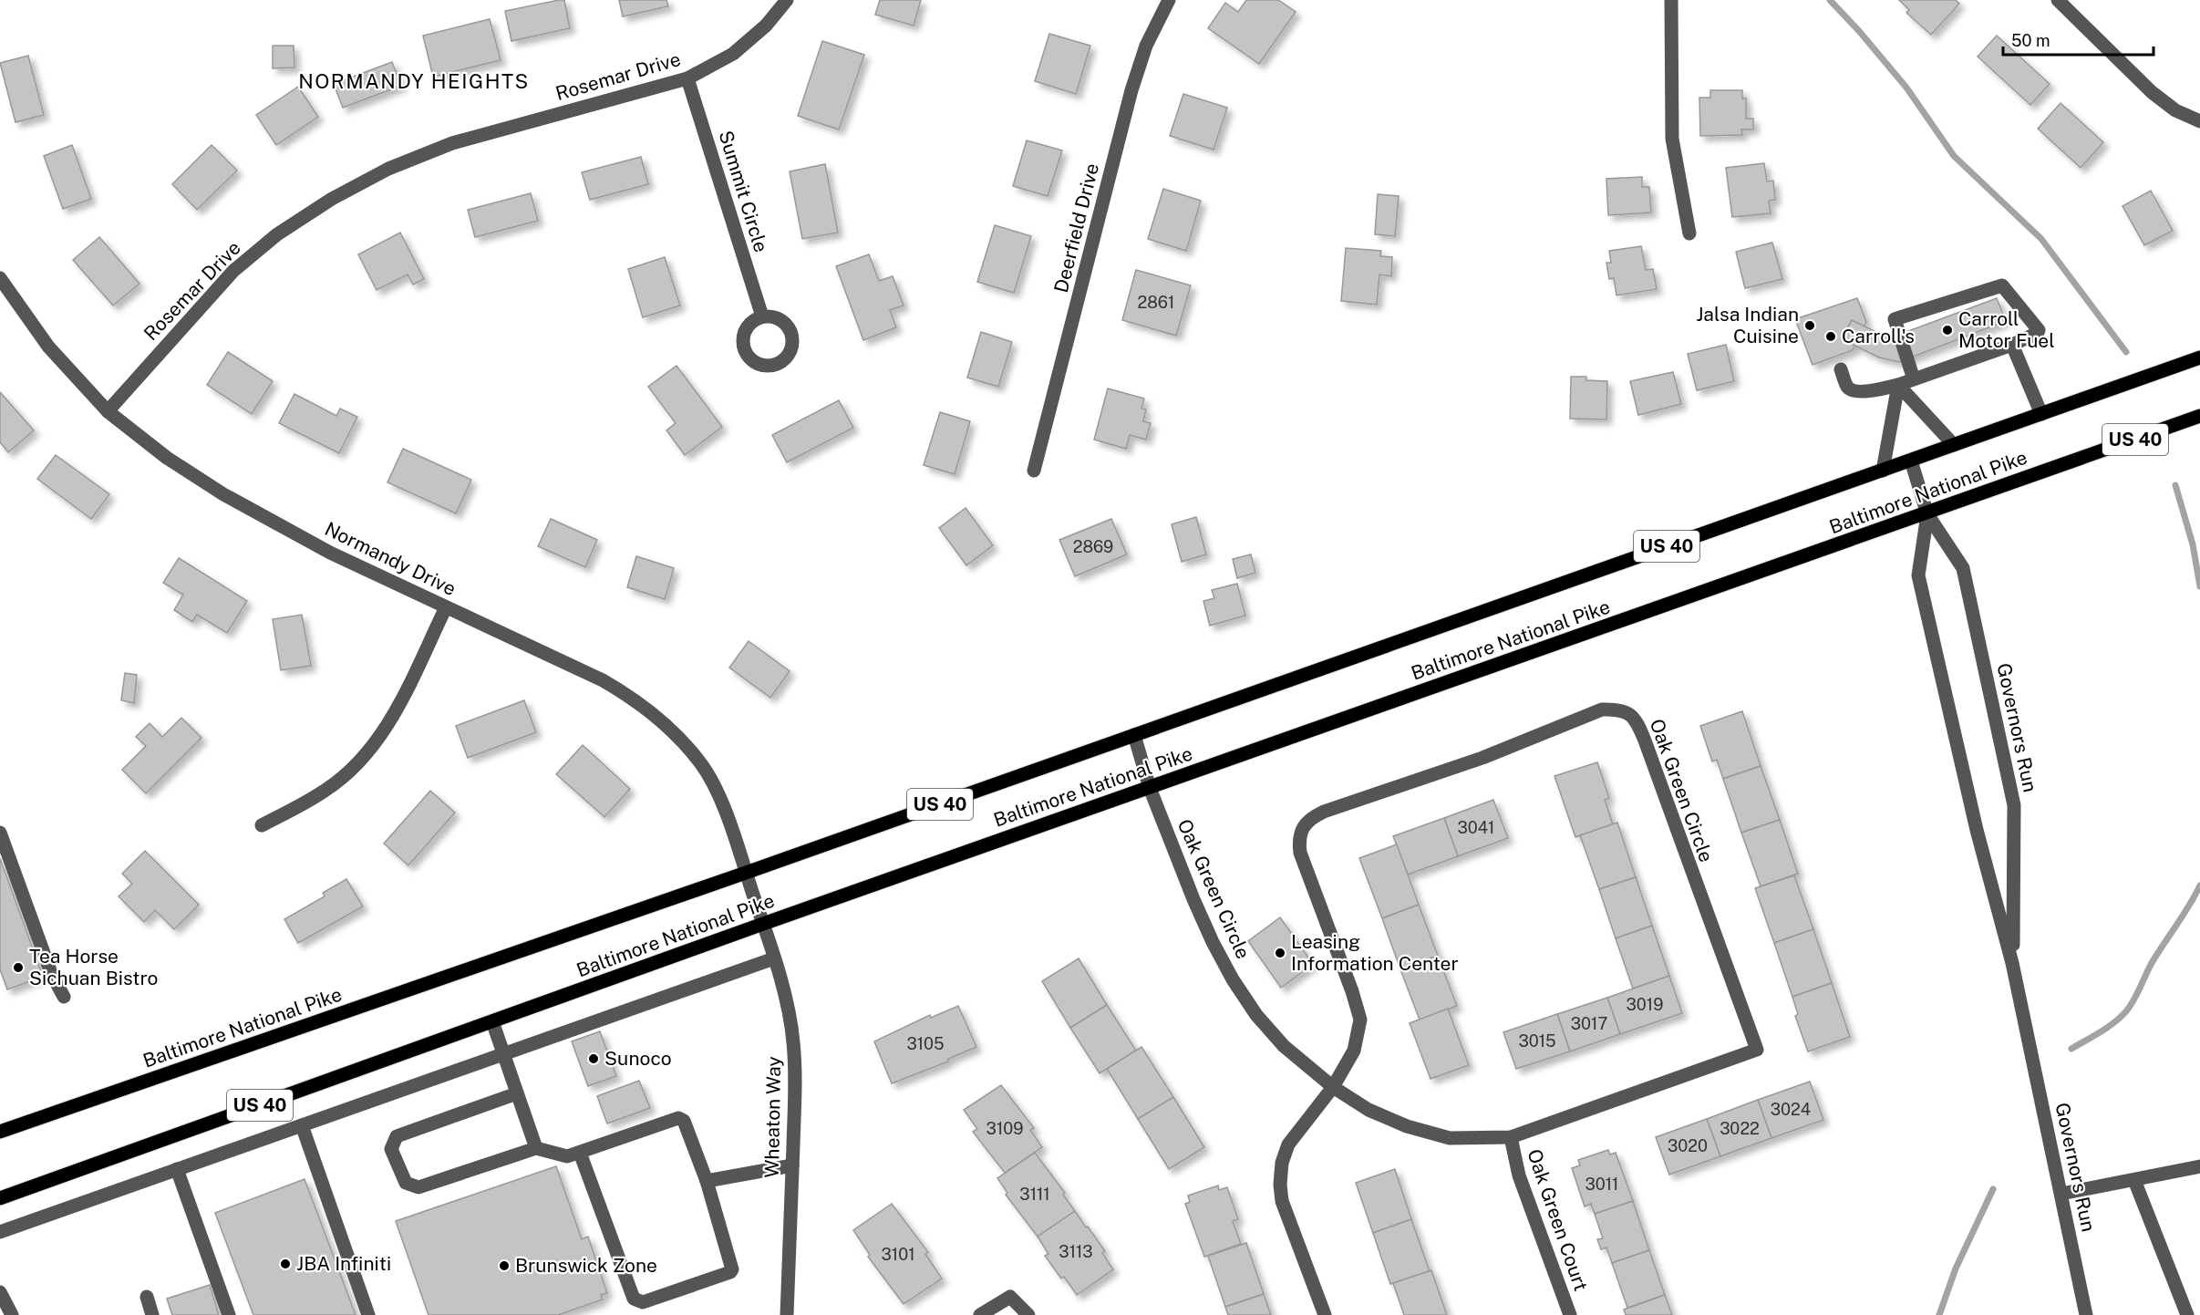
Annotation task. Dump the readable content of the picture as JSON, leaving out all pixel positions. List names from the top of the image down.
{
  "streets": {
    "main road": ["US 40", "Baltimore National Pike"],
    "street": [
      "Rosemar Drive",
      "Summit Circle",
      "Deerfield Drive",
      "Normandy Drive",
      "Governors Run",
      "Oak Green Circle",
      "Wheaton Way",
      "Oak Green Court"
    ]
  },
  "crossings": [
    ["Rosemar Drive", "Summit Circle"],
    ["Rosemar Drive", "Normandy Drive"],
    ["Baltimore National Pike", "Normandy Drive"],
    ["Baltimore National Pike", "Governors Run"],
    ["Baltimore National Pike", "Oak Green Circle"],
    ["Baltimore National Pike", "Wheaton Way"],
    ["Normandy Drive", "Wheaton Way"],
    ["Oak Green Circle", "Oak Green Court"]
  ],
  "districts": ["NORMANDY HEIGHTS"],
  "places": [
    "Jalsa Indian Cuisine",
    "Carroll Motor Fuel",
    "Carroll's",
    "Leasing Information Center",
    "Tea Horse Sichuan Bistro",
    "Sunoco",
    "JBA Infiniti",
    "Brunswick Zone"
  ],
  "house_numbers": [
    "2861",
    "2869",
    "3041",
    "3019",
    "3017",
    "3015",
    "3105",
    "3024",
    "3109",
    "3022",
    "3020",
    "3011",
    "3111",
    "3113",
    "3101"
  ],
  "scale_bar": "50 m"
}
